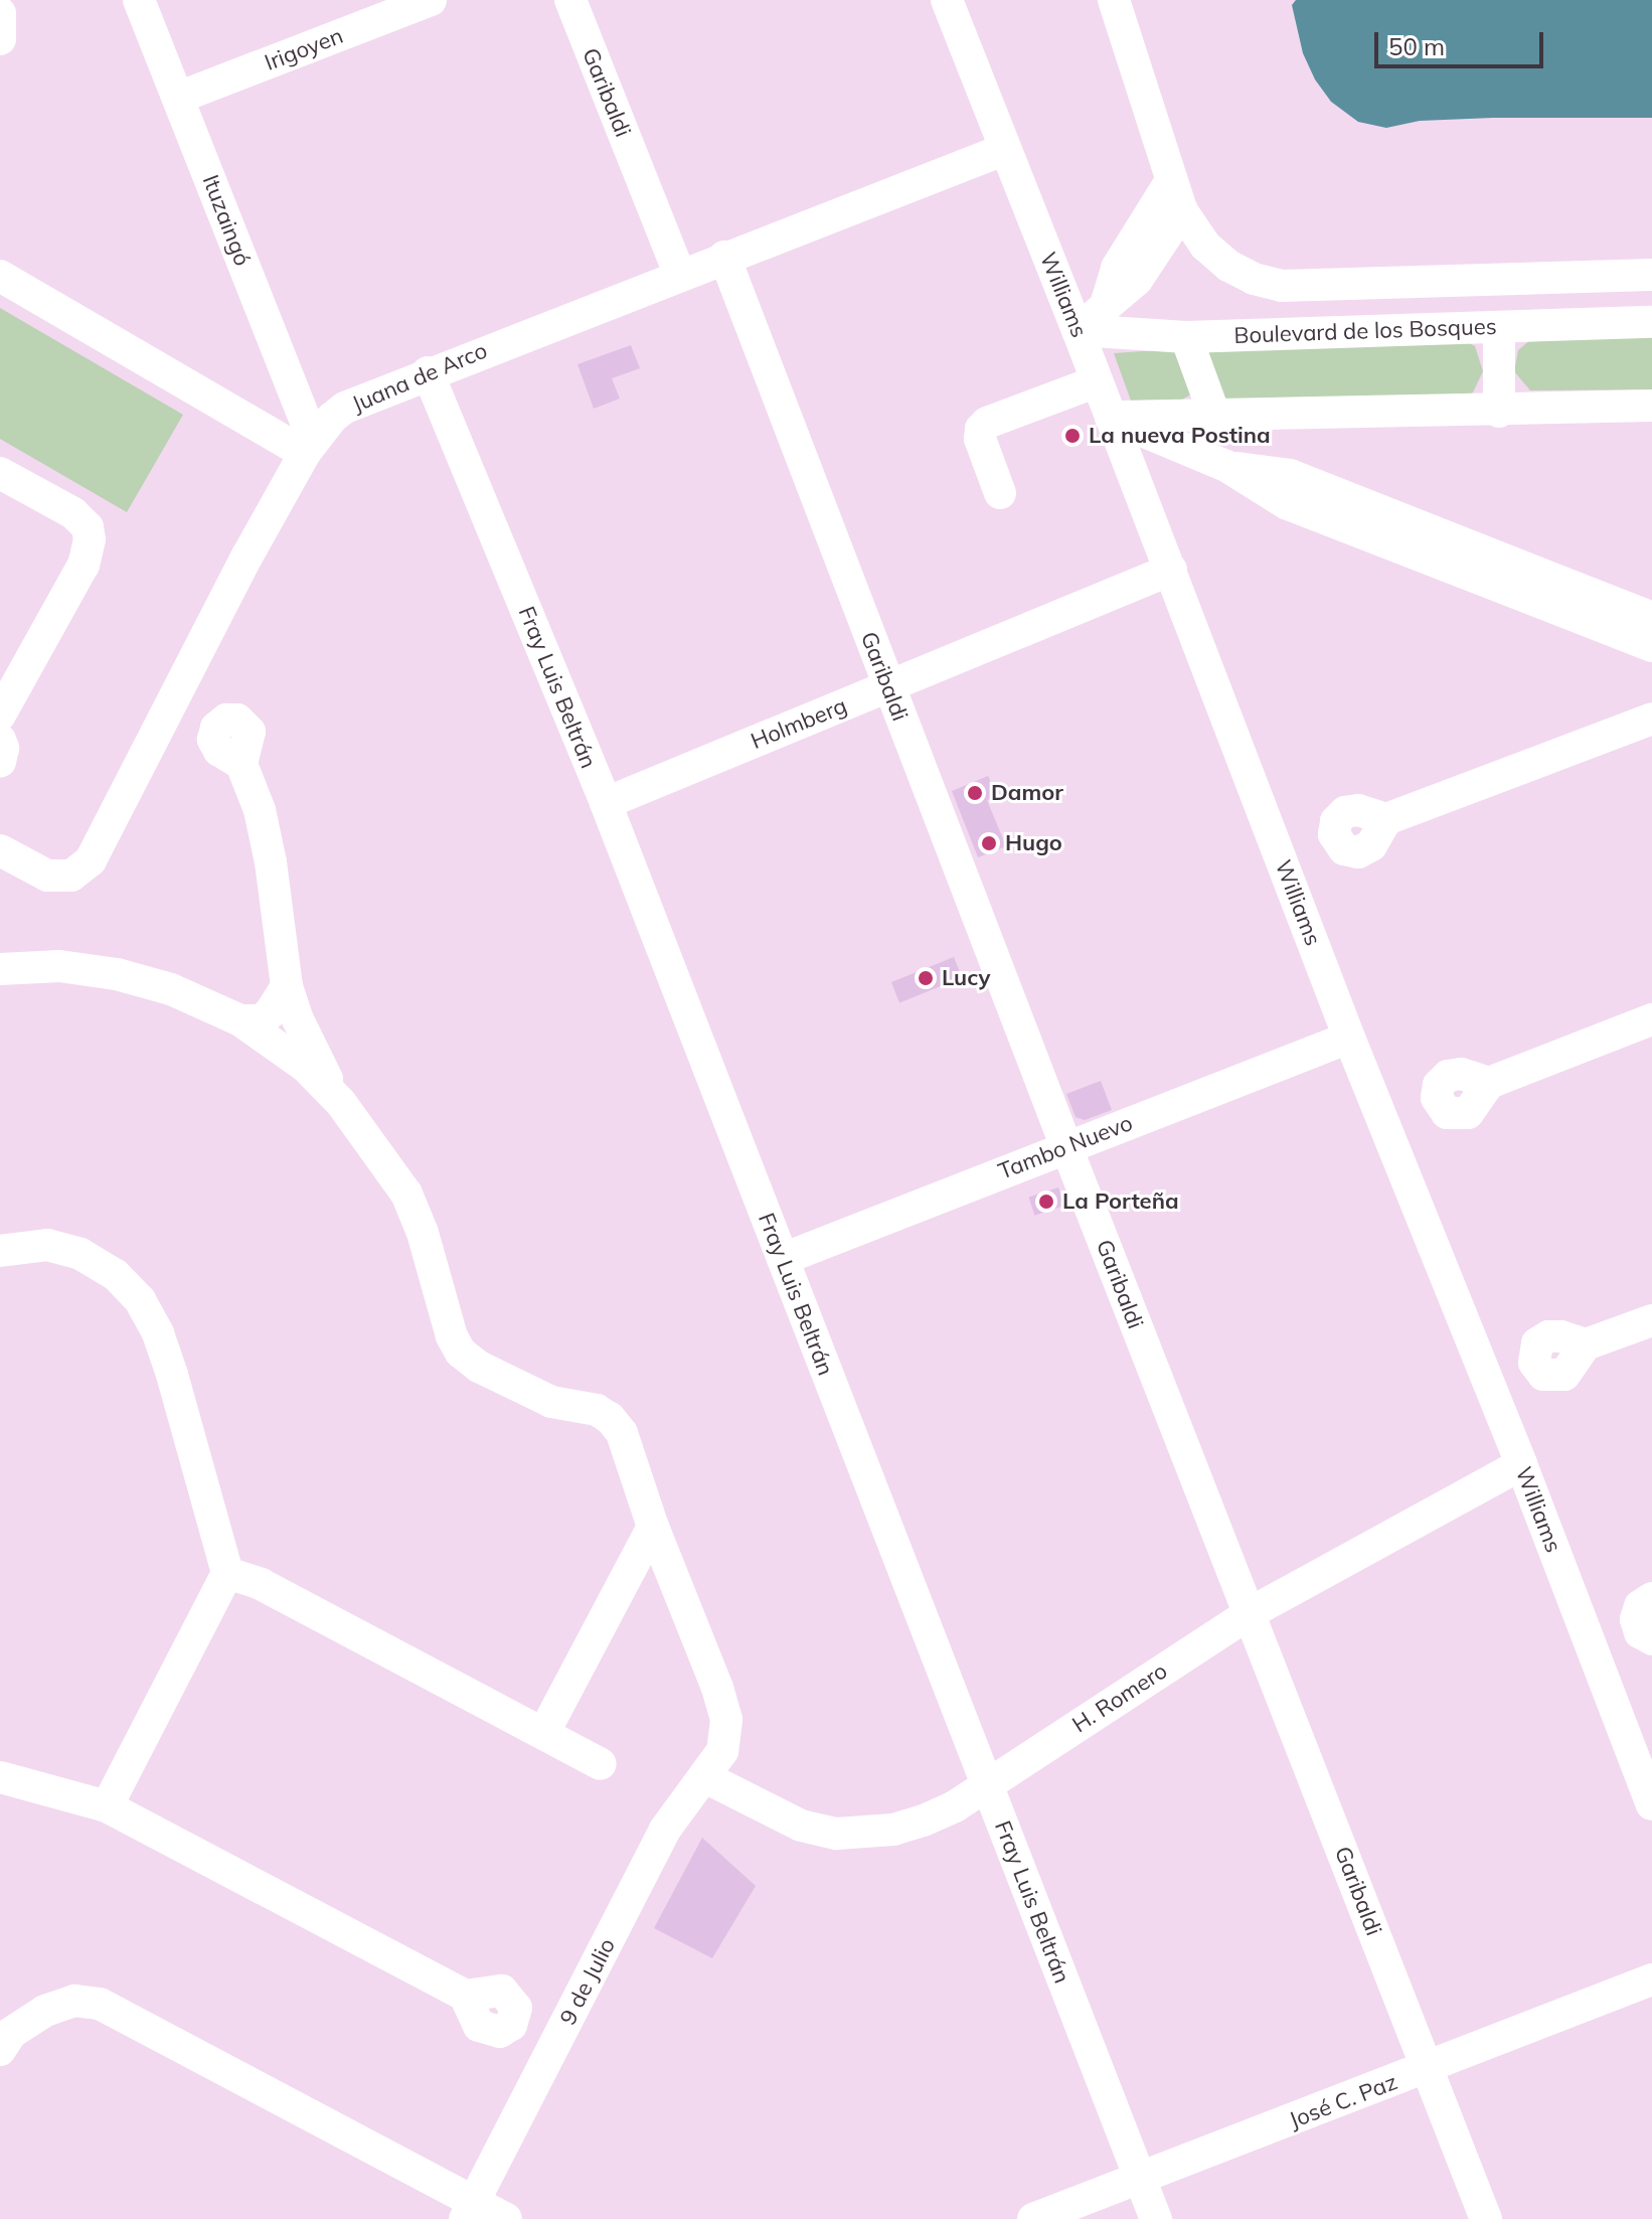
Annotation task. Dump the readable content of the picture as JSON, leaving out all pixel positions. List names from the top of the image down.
{
  "streets": {
    "street": [
      "Irigoyen",
      "Garibaldi",
      "Ituzaingó",
      "Williams",
      "Boulevard de los Bosques",
      "Juana de Arco",
      "Fray Luis Beltrán",
      "Holmberg",
      "Tambo Nuevo",
      "H. Romero",
      "9 de Julio",
      "José C. Paz"
    ]
  },
  "crossings": [
    ["Irigoyen", "Ituzaingó"],
    ["Garibaldi", "Juana de Arco"],
    ["Garibaldi", "Holmberg"],
    ["Garibaldi", "Tambo Nuevo"],
    ["Garibaldi", "H. Romero"],
    ["Garibaldi", "José C. Paz"],
    ["Ituzaingó", "Juana de Arco"],
    ["Williams", "Boulevard de los Bosques"],
    ["Williams", "Juana de Arco"],
    ["Williams", "Holmberg"],
    ["Williams", "Tambo Nuevo"],
    ["Williams", "H. Romero"],
    ["Juana de Arco", "Fray Luis Beltrán"],
    ["Fray Luis Beltrán", "Holmberg"],
    ["Fray Luis Beltrán", "Tambo Nuevo"],
    ["Fray Luis Beltrán", "H. Romero"],
    ["Fray Luis Beltrán", "José C. Paz"],
    ["H. Romero", "9 de Julio"]
  ],
  "places": [
    "La nueva Postina",
    "Damor",
    "Hugo",
    "Lucy",
    "La Porteña"
  ],
  "scale_bar": "50 m"
}
